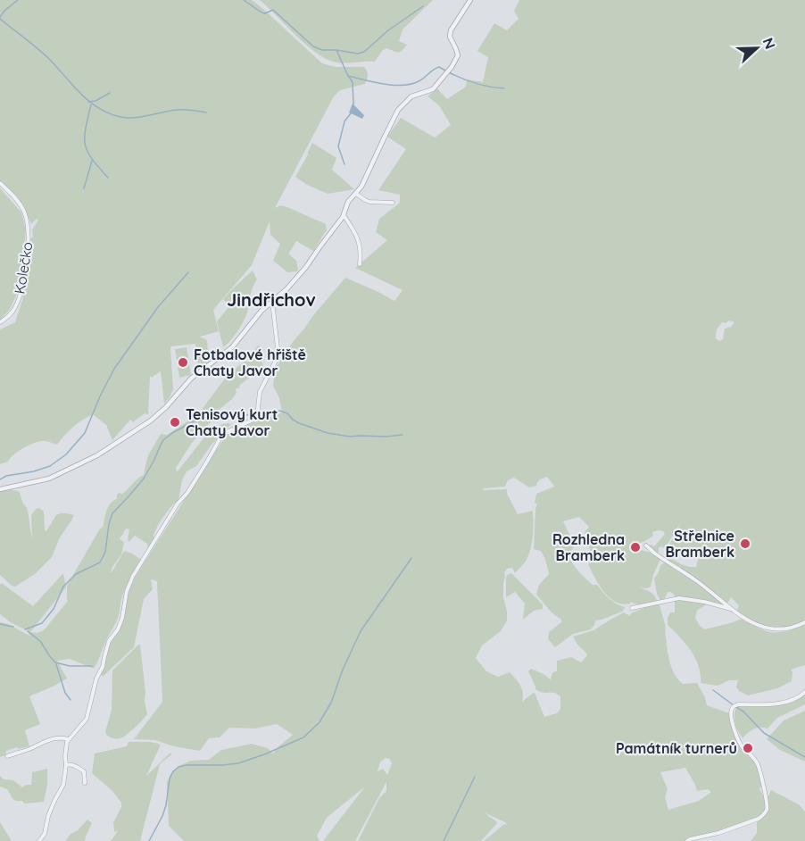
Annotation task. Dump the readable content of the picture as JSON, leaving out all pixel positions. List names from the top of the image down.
{
  "streets": {
    "street": ["Kolečko"]
  },
  "districts": ["Jindřichov"],
  "places": [
    "Fotbalové hřiště Chaty Javor",
    "Tenisový kurt Chaty Javor",
    "Střelnice Bramberk",
    "Rozhledna Bramberk",
    "Památník turnerů"
  ],
  "north": "right"
}
